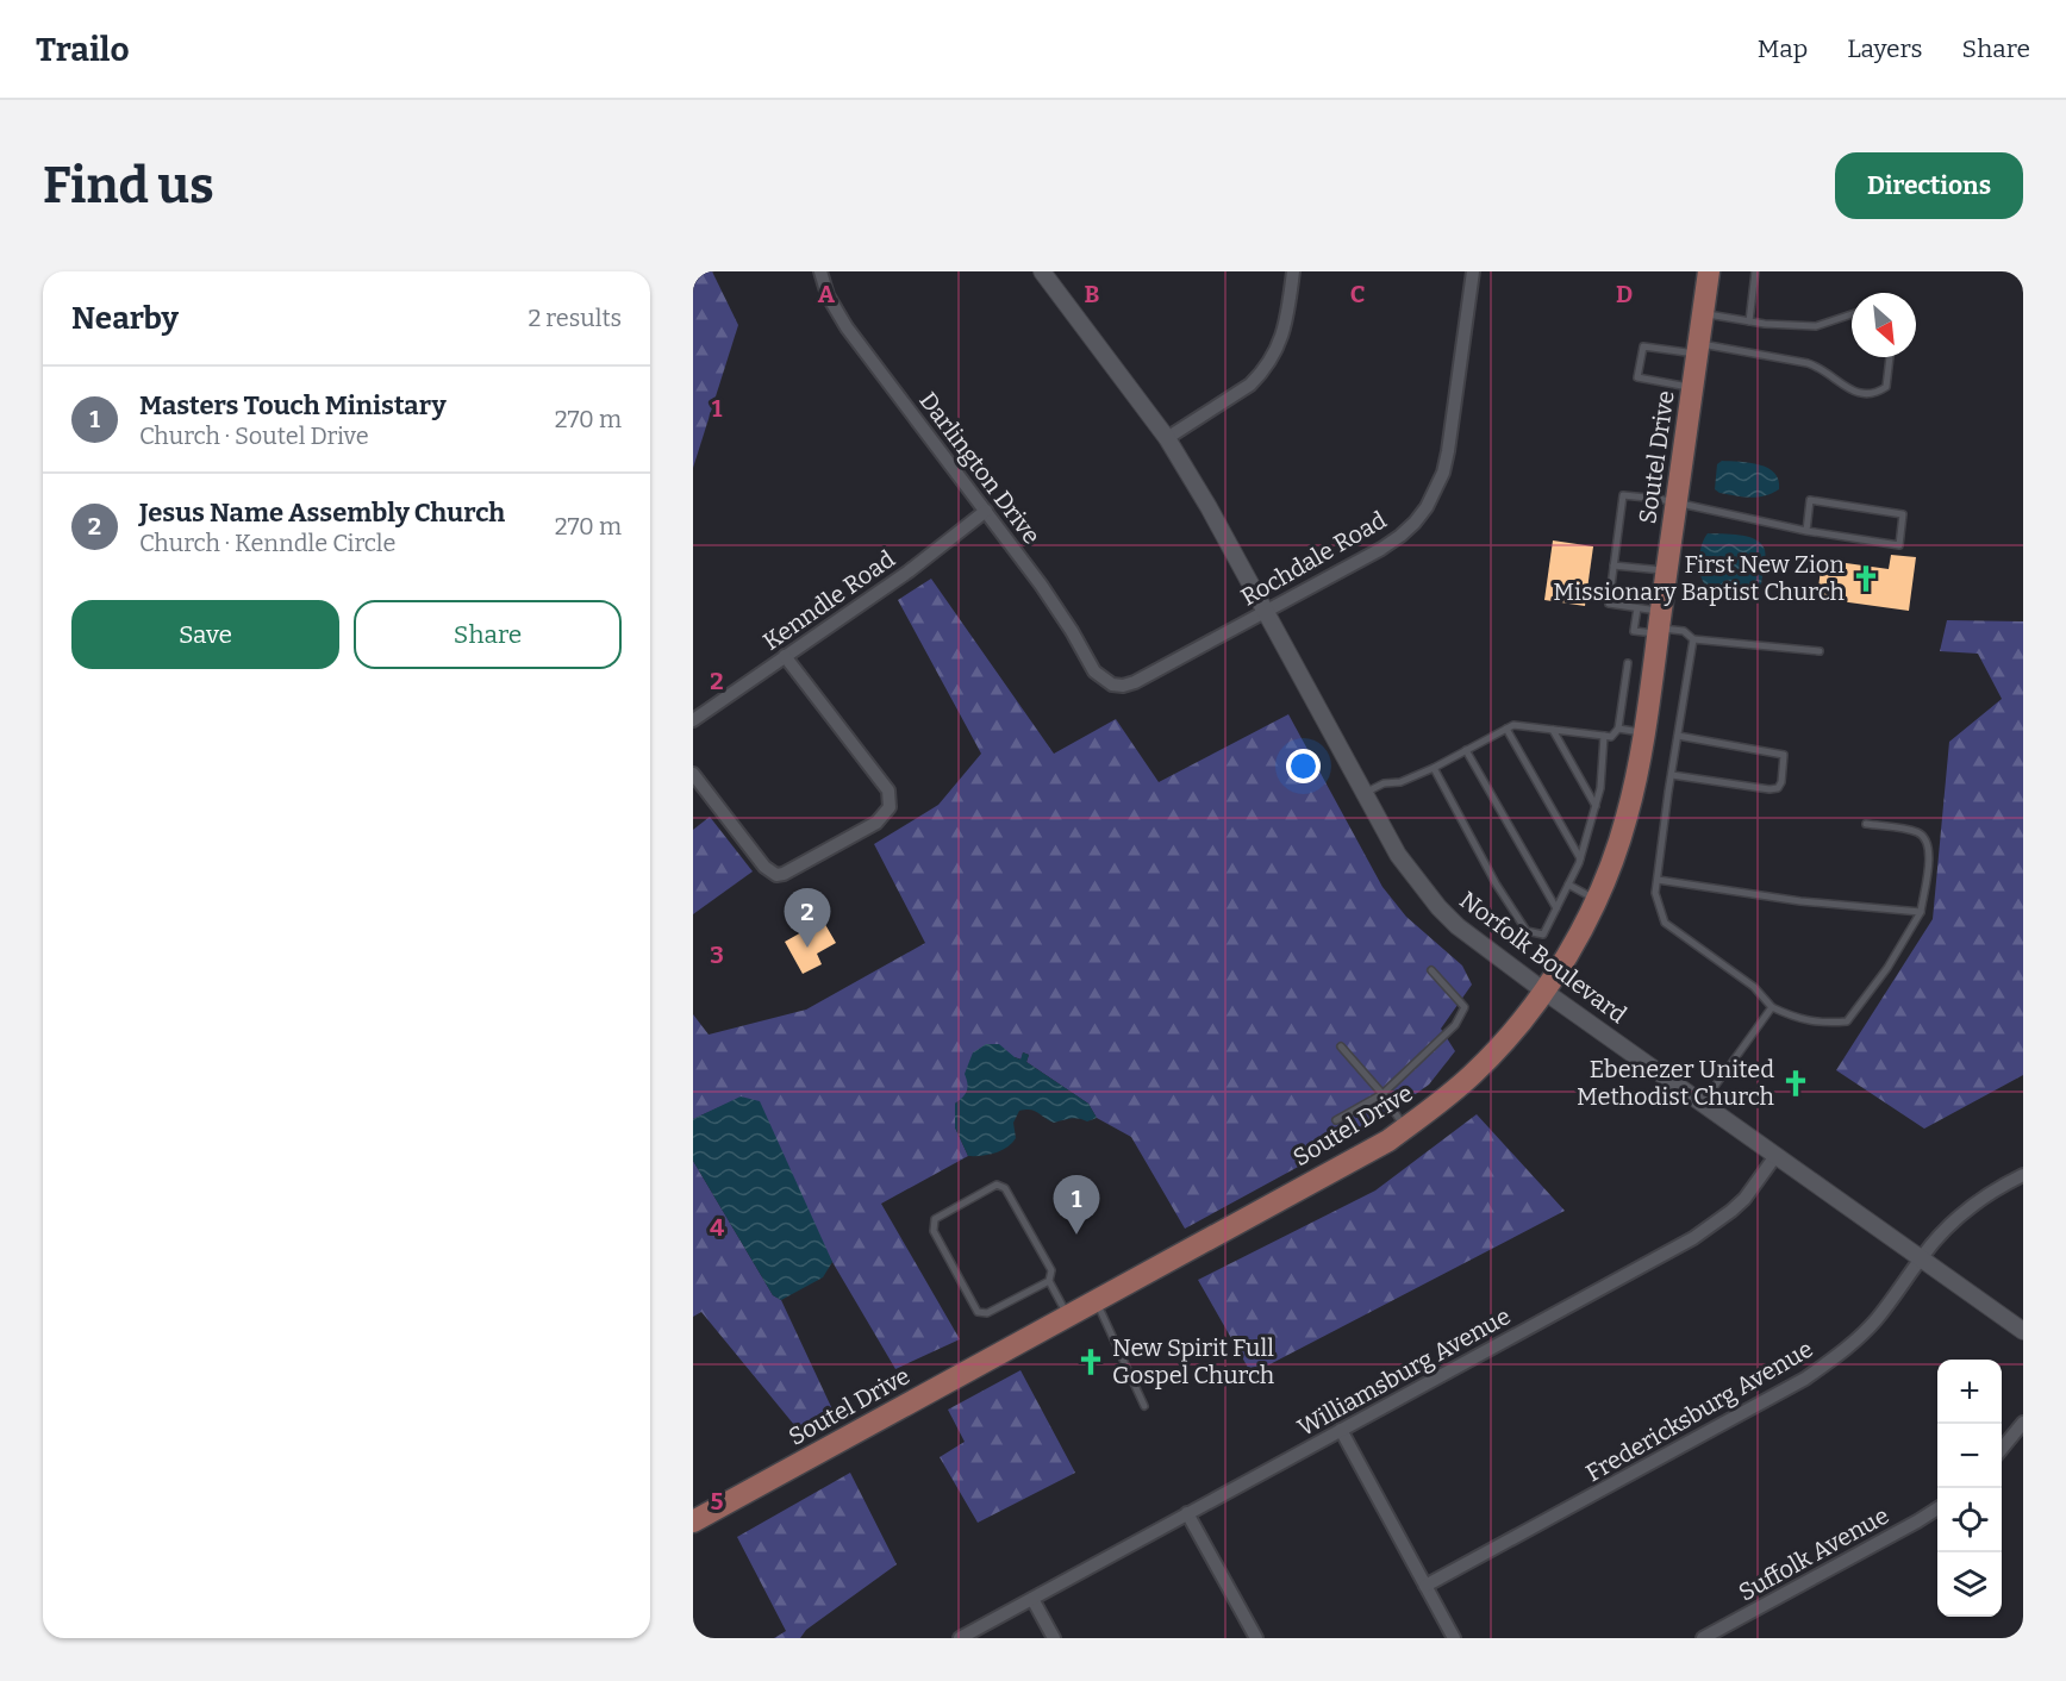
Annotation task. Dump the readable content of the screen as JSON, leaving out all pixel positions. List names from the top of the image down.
{
  "streets": {
    "main road": ["Soutel Drive"],
    "street": [
      "Darlington Drive",
      "Rochdale Road",
      "Kenndle Road",
      "Norfolk Boulevard",
      "Williamsburg Avenue",
      "Fredericksburg Avenue",
      "Suffolk Avenue"
    ]
  },
  "crossings": [
    ["Soutel Drive", "Norfolk Boulevard"],
    ["Darlington Drive", "Rochdale Road"],
    ["Darlington Drive", "Kenndle Road"],
    ["Rochdale Road", "Norfolk Boulevard"],
    ["Norfolk Boulevard", "Williamsburg Avenue"],
    ["Norfolk Boulevard", "Fredericksburg Avenue"]
  ],
  "places": {
    "church": ["First New Zion Missionary Baptist Church", "Ebenezer United Methodist Church", "New Spirit Full Gospel Church"]
  },
  "north": "bottom right",
  "page": {
    "header": "Trailo",
    "nav": ["Map", "Layers", "Share"],
    "buttons": [
      "Directions",
      ["Save", "Share"]
    ],
    "title": "Find us",
    "heading": ["Nearby", "2 results"],
    "list": [
      {
        "mark": "1",
        "name": "Masters Touch Ministary",
        "note": "Church · Soutel Drive",
        "value": "270 m"
      },
      {
        "mark": "2",
        "name": "Jesus Name Assembly Church",
        "note": "Church · Kenndle Circle",
        "value": "270 m"
      }
    ],
    "pins": ["2", "1"],
    "map_buttons": ["+", "−"]
  },
  "grid": {
    "columns": [
      "A",
      "B",
      "C",
      "D"
    ],
    "rows": [
      "1",
      "2",
      "3",
      "4",
      "5"
    ]
  }
}
